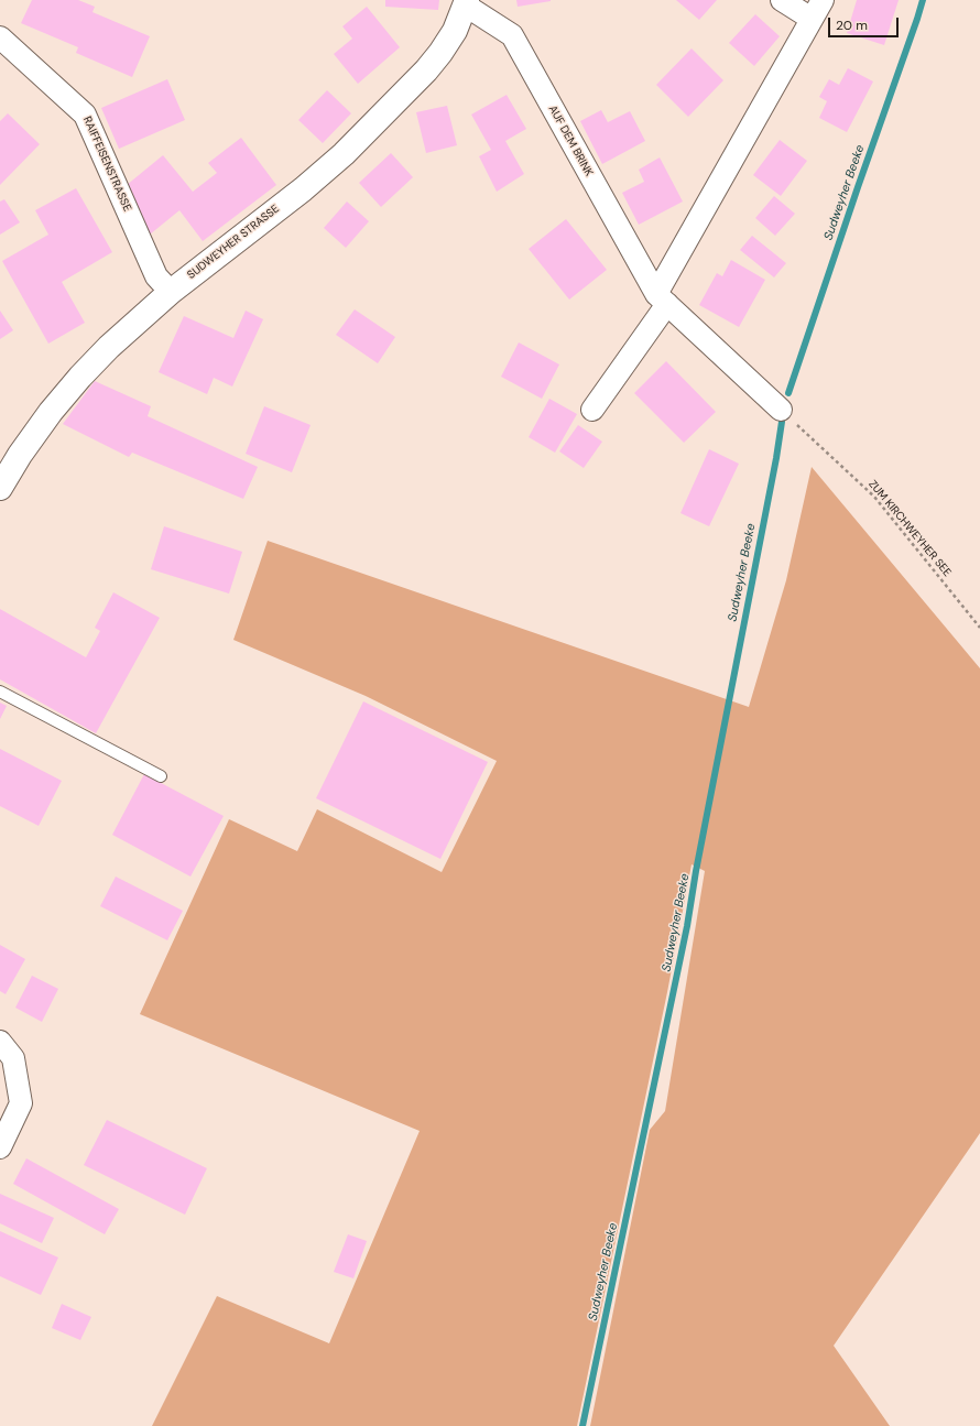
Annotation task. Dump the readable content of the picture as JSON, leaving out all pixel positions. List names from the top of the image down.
{
  "streets": {
    "street": ["AUF DEM BRINK", "RAIFFEISENSTRASSE", "SUDWEYHER STRASSE"],
    "path": ["ZUM KIRCHWEYHER SEE"]
  },
  "crossings": [
    ["AUF DEM BRINK", "SUDWEYHER STRASSE"],
    ["AUF DEM BRINK", "ZUM KIRCHWEYHER SEE"],
    ["RAIFFEISENSTRASSE", "SUDWEYHER STRASSE"]
  ],
  "water": ["Sudweyher Beeke"],
  "scale_bar": "20 m"
}
